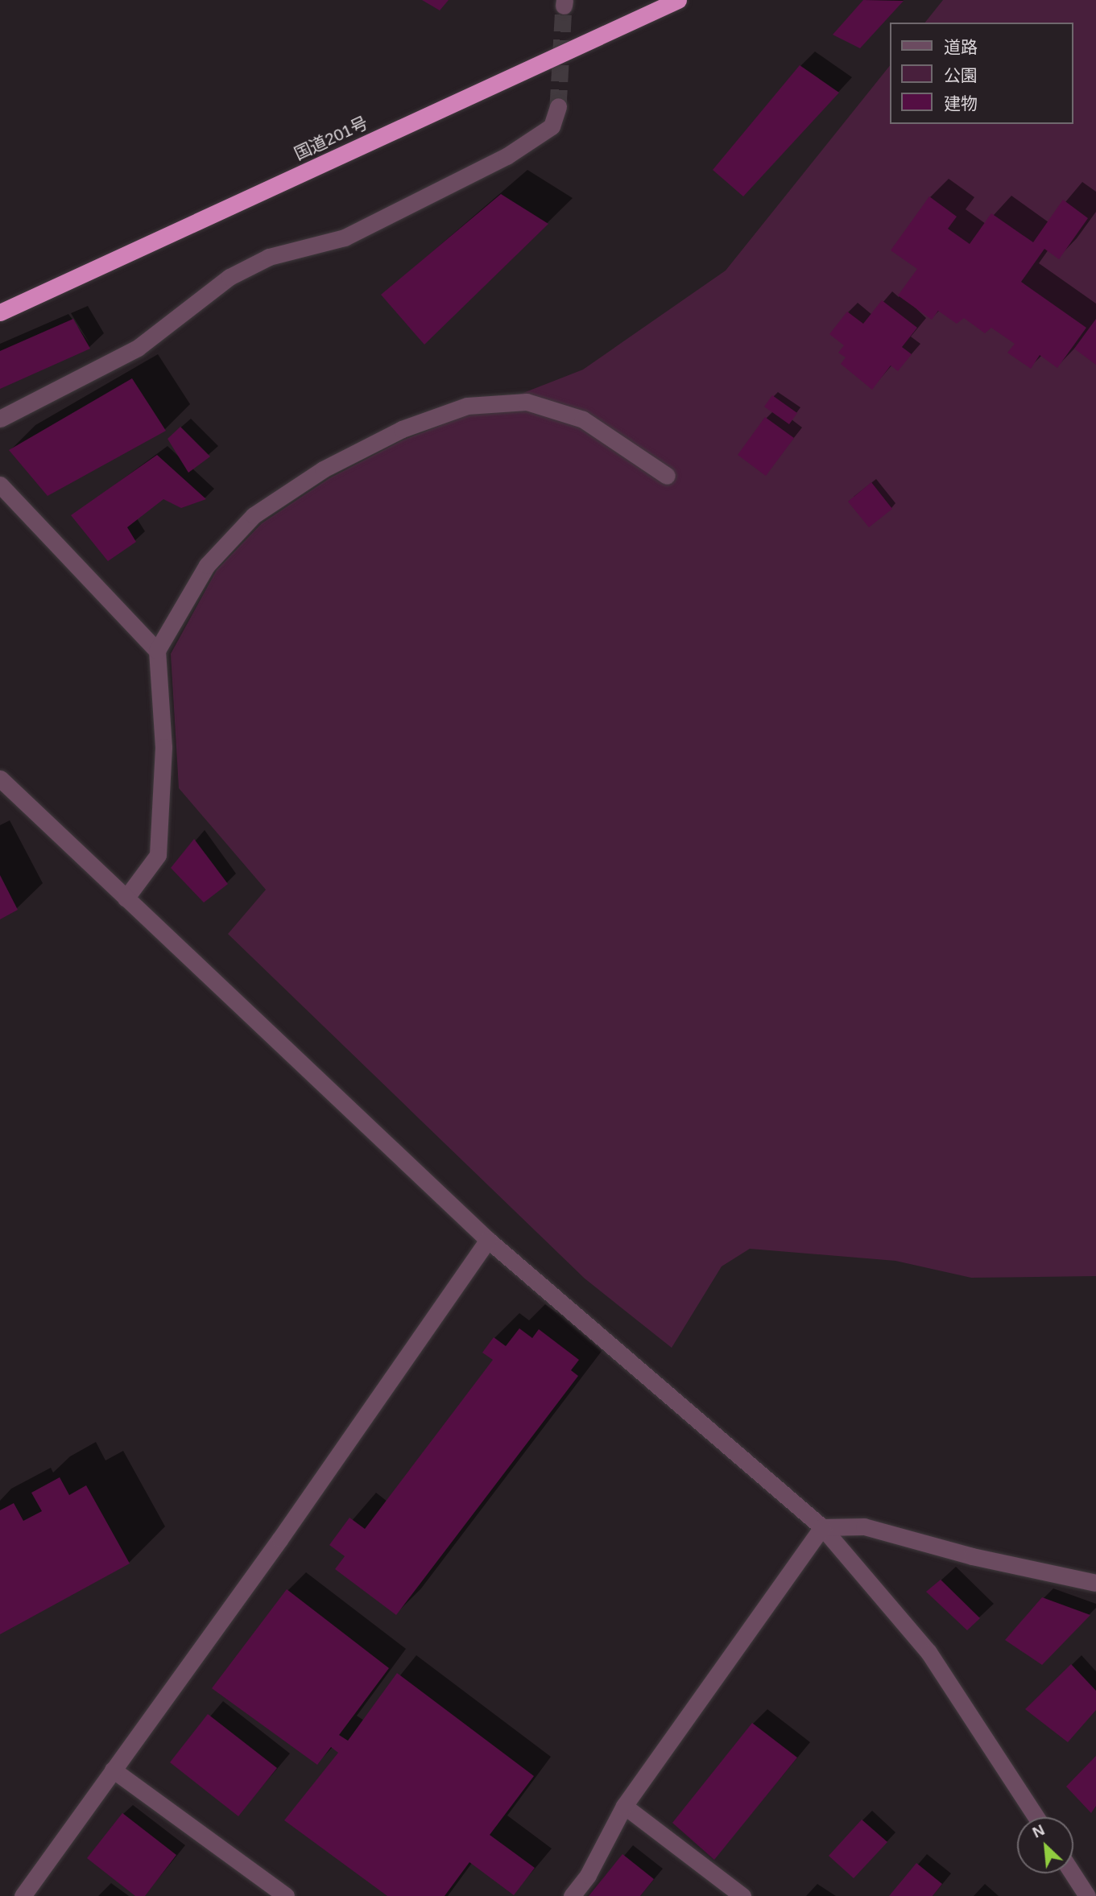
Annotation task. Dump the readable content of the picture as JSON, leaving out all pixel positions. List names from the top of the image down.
{
  "streets": {
    "highway": ["国道201号"]
  },
  "legend": ["道路", "公園", "建物"],
  "north": "top left"
}
